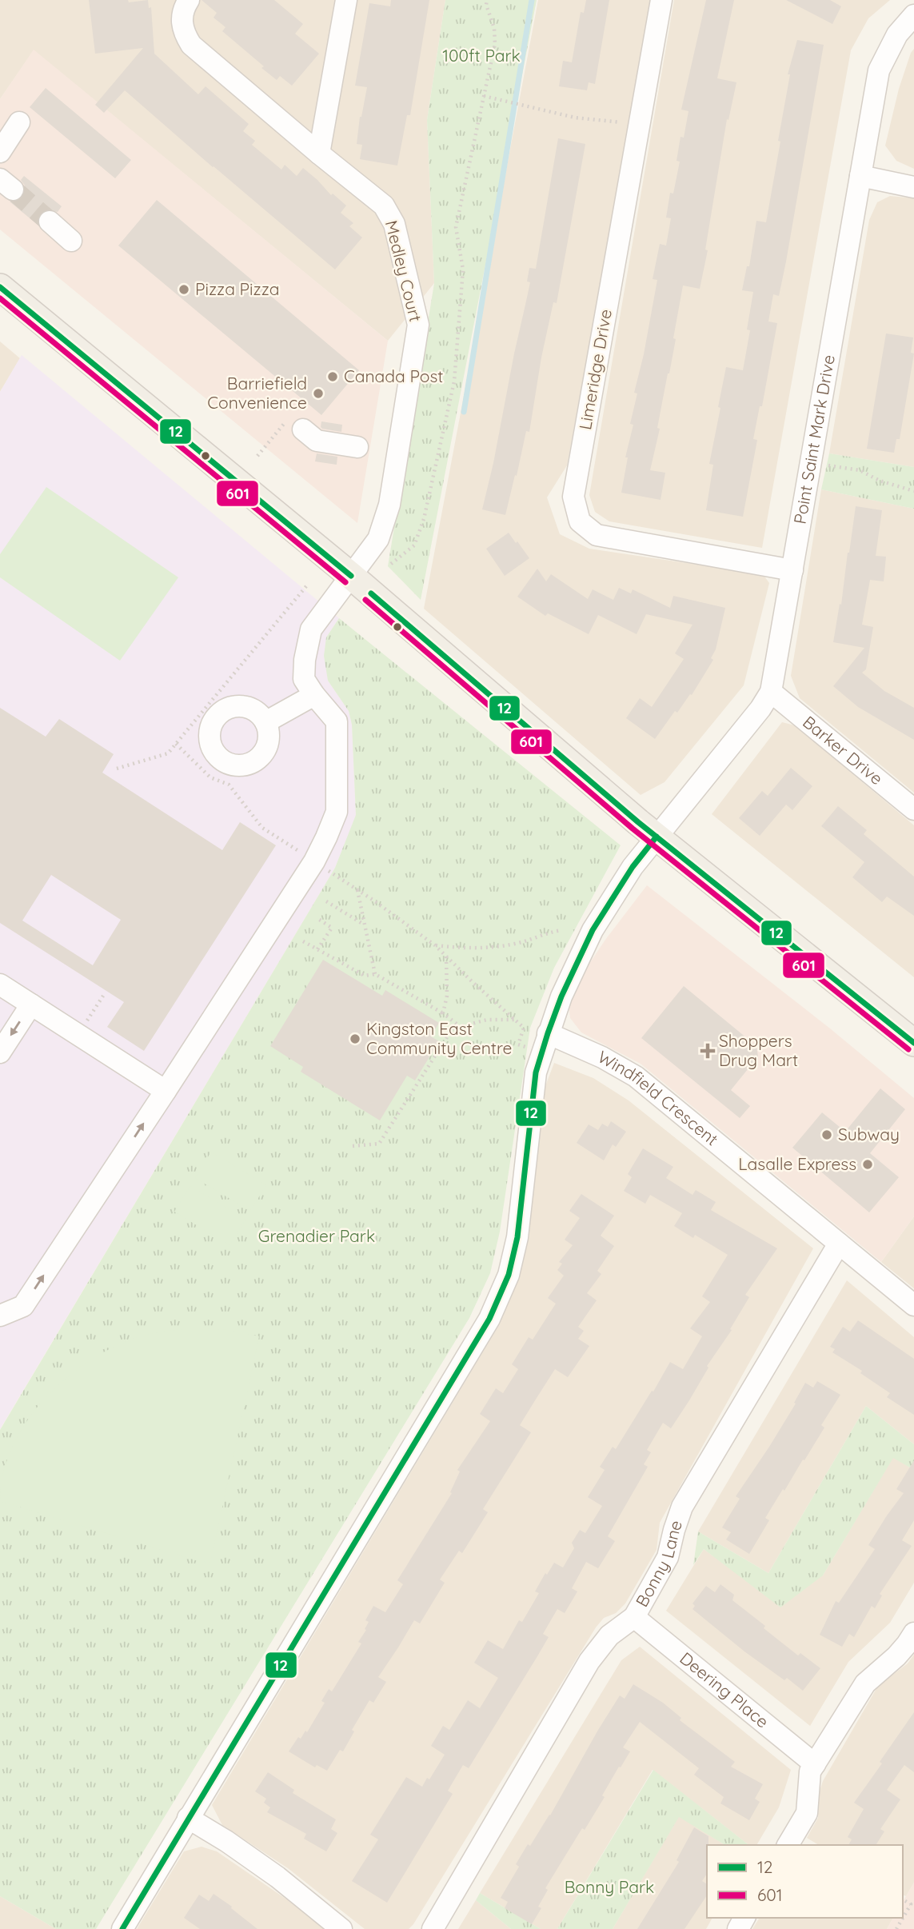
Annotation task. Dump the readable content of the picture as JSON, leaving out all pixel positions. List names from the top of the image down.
{
  "streets": {
    "street": [
      "Medley Court",
      "Limeridge Drive",
      "Point Saint Mark Drive",
      "Barker Drive",
      "Windfield Crescent",
      "Bonny Lane",
      "Deering Place"
    ]
  },
  "crossings": [
    ["Limeridge Drive", "Point Saint Mark Drive"],
    ["Point Saint Mark Drive", "Barker Drive"],
    ["Point Saint Mark Drive", "Windfield Crescent"],
    ["Windfield Crescent", "Bonny Lane"],
    ["Bonny Lane", "Deering Place"]
  ],
  "parks": ["100ft Park", "Grenadier Park", "Bonny Park"],
  "places": {
    "other": [
      "Pizza Pizza",
      "Canada Post",
      "Barriefield Convenience",
      "Kingston East Community Centre",
      "Subway",
      "Lasalle Express"
    ],
    "health": ["Shoppers Drug Mart"]
  },
  "lines": ["transit line 12", "transit line 601"],
  "legend": ["12", "601"]
}
